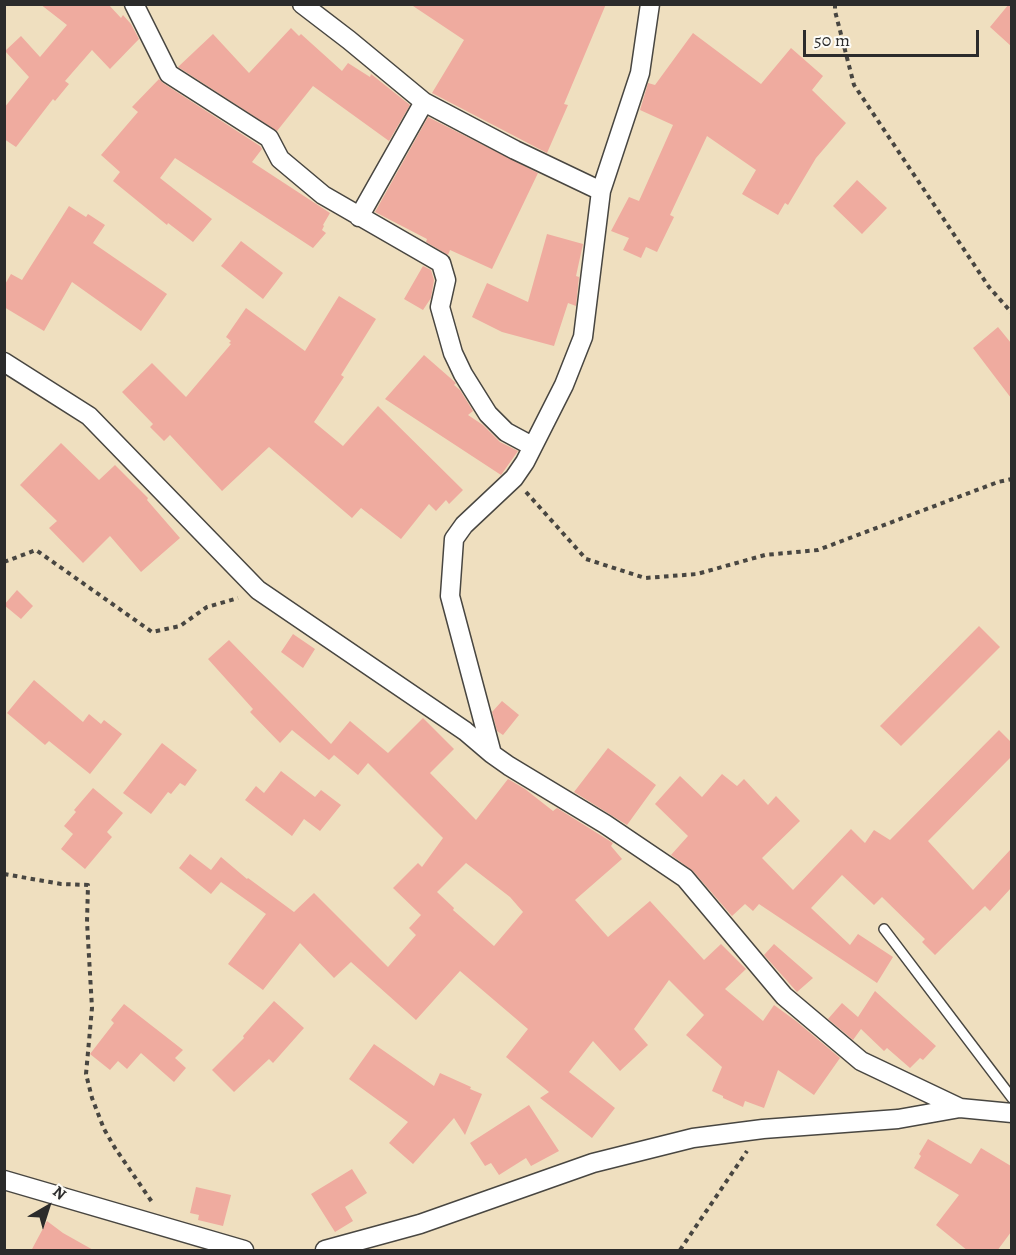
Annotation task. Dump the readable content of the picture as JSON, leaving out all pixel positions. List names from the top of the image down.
{
  "scale_bar": "50 m",
  "north": "top right"
}
